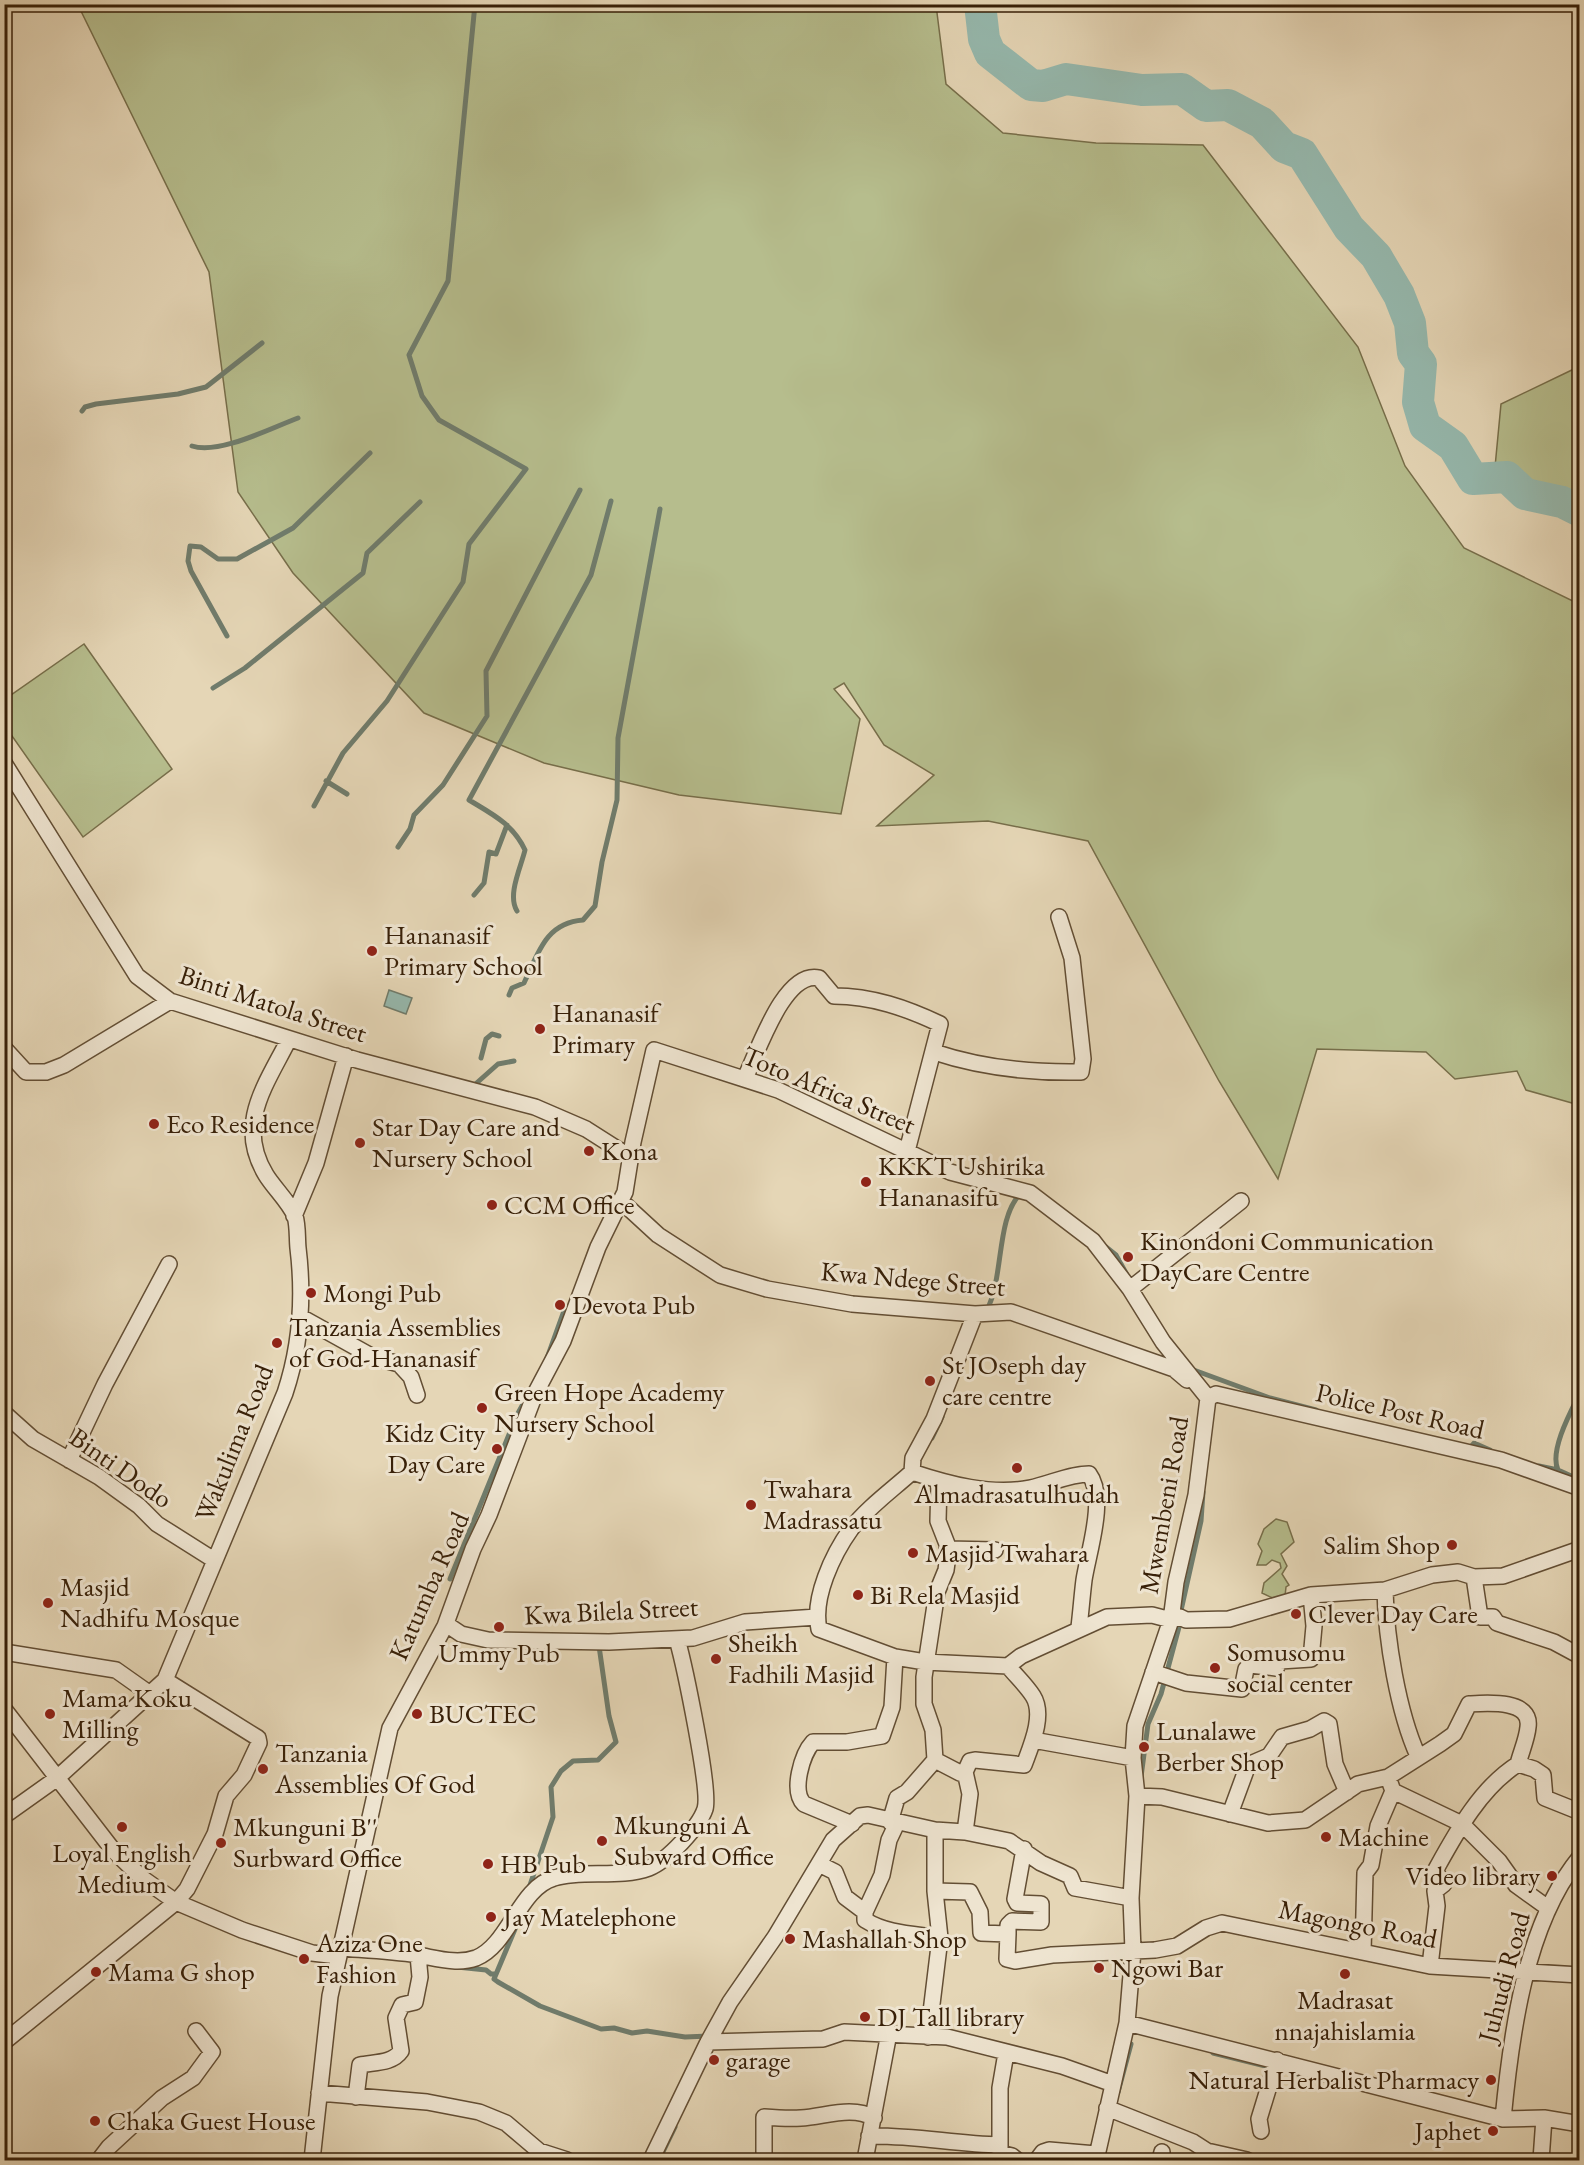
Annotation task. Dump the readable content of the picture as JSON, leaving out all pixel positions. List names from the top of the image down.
{
  "streets": {
    "street": [
      "Binti Matola Street",
      "Toto Africa Street",
      "Kwa Ndege Street",
      "Police Post Road",
      "Wakulima Road",
      "Binti Dodo",
      "Mwembeni Road",
      "Katumba Road",
      "Kwa Bilela Street",
      "Magongo Road",
      "Juhudi Road"
    ]
  },
  "crossings": [
    ["Binti Matola Street", "Wakulima Road"],
    ["Binti Matola Street", "Katumba Road"],
    ["Toto Africa Street", "Kwa Ndege Street"],
    ["Toto Africa Street", "Police Post Road"],
    ["Toto Africa Street", "Mwembeni Road"],
    ["Toto Africa Street", "Katumba Road"],
    ["Kwa Ndege Street", "Police Post Road"],
    ["Kwa Ndege Street", "Mwembeni Road"],
    ["Kwa Ndege Street", "Katumba Road"],
    ["Police Post Road", "Mwembeni Road"],
    ["Wakulima Road", "Binti Dodo"],
    ["Mwembeni Road", "Magongo Road"],
    ["Katumba Road", "Kwa Bilela Street"],
    ["Magongo Road", "Juhudi Road"]
  ],
  "places": [
    "Hananasif Primary School",
    "Hananasif Primary",
    "Eco Residence",
    "Star Day Care and Nursery School",
    "Kona",
    "KKKT Ushirika Hananasifu",
    "CCM Office",
    "Kinondoni Communication DayCare Centre",
    "Mongi Pub",
    "Devota Pub",
    "Tanzania Assemblies of God-Hananasif",
    "St JOseph day care centre",
    "Green Hope Academy Nursery School",
    "Kidz City Day Care",
    "Almadrasatulhudah",
    "Twahara Madrassatu",
    "Salim Shop",
    "Masjid Twahara",
    "Bi Rela Masjid",
    "Masjid Nadhifu Mosque",
    "Clever Day Care",
    "Ummy Pub",
    "Sheikh Fadhili Masjid",
    "Somusomu social center",
    "Mama Koku Milling",
    "BUCTEC",
    "Lunalawe Berber Shop",
    "Tanzania Assemblies Of God",
    "Loyal English Medium",
    "Machine",
    "Mkunguni A Subward Office",
    "Mkunguni B'' Surbward Office",
    "HB Pub",
    "Video library",
    "Jay Matelephone",
    "Mashallah Shop",
    "Aziza One Fashion",
    "Ngowi Bar",
    "Mama G shop",
    "Madrasat nnajahislamia",
    "DJ Tall library",
    "garage",
    "Natural Herbalist Pharmacy",
    "Chaka Guest House",
    "Japhet"
  ]
}
